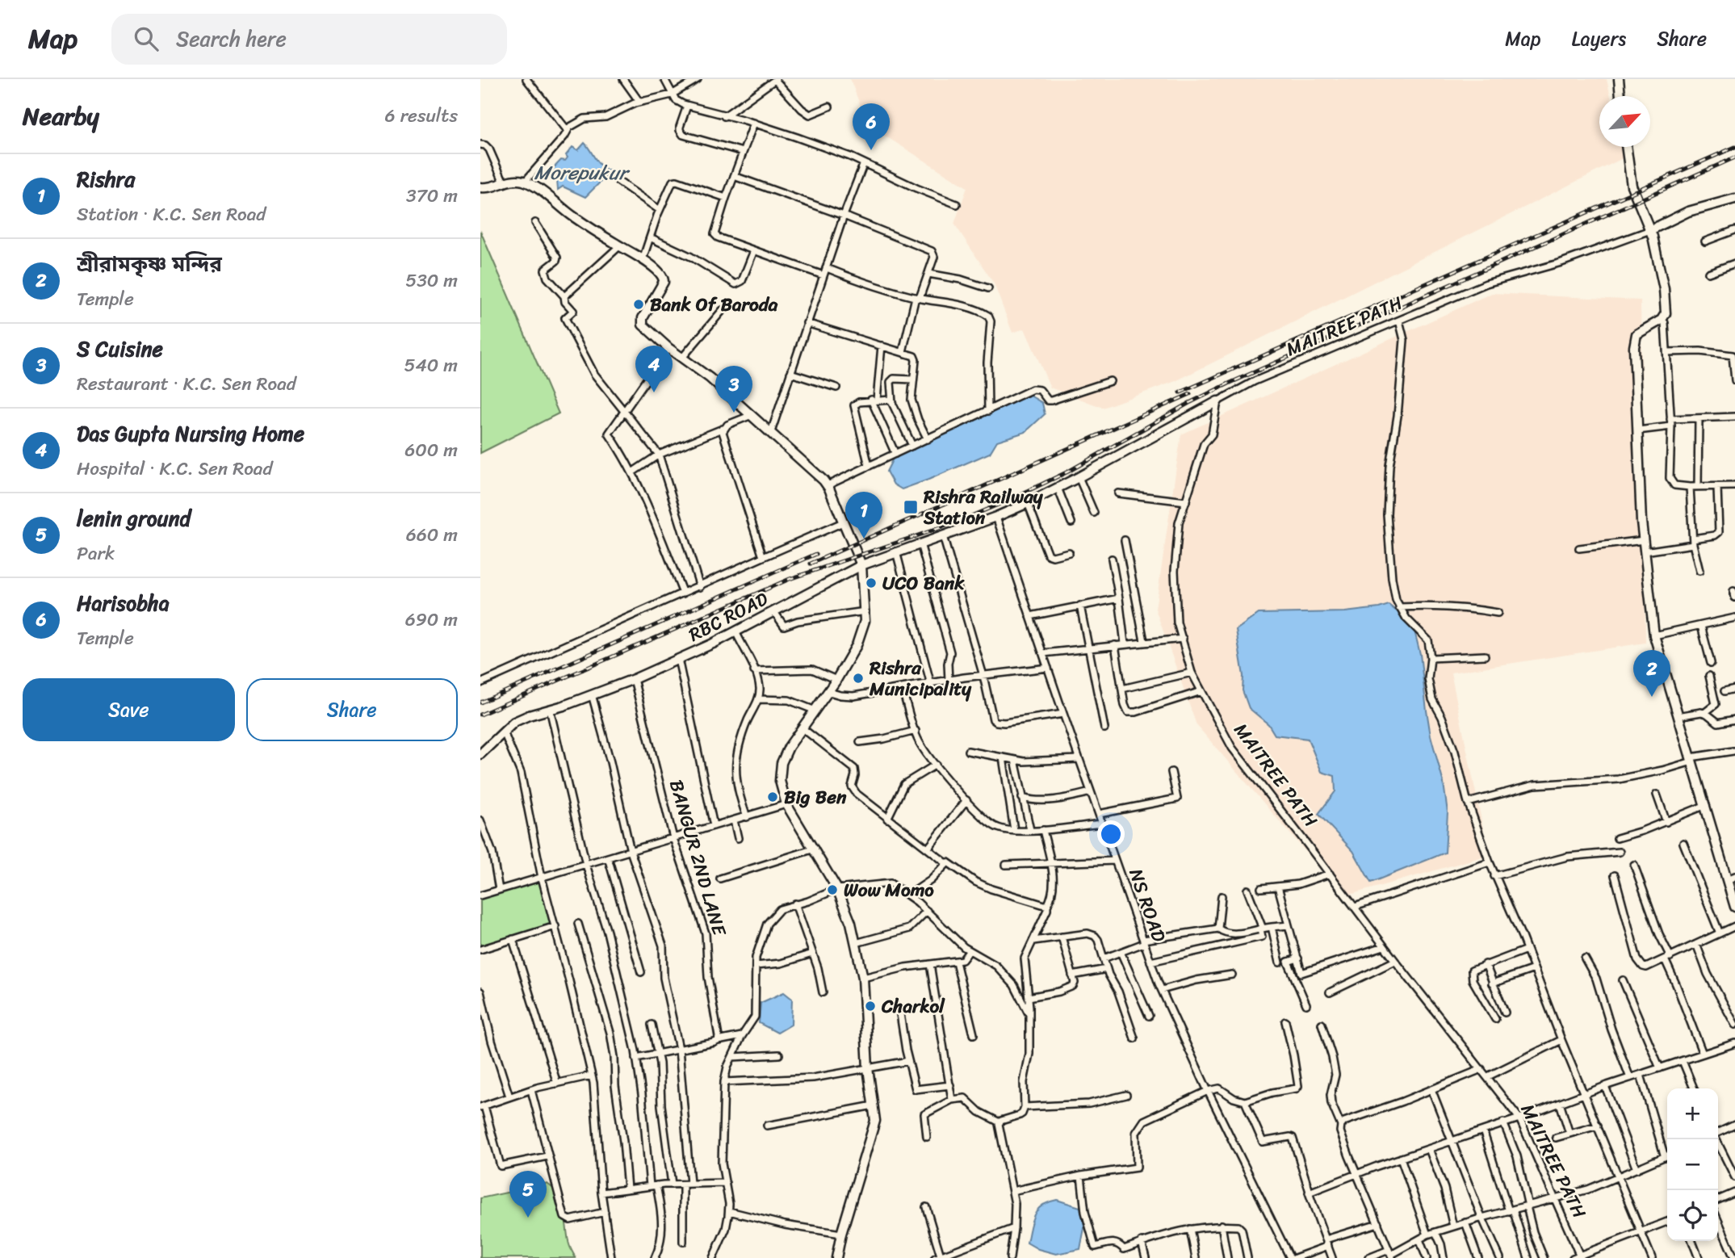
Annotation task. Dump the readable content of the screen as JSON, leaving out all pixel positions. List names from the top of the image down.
{
  "streets": {
    "street": [
      "MAITREE PATH",
      "RBC ROAD",
      "BANGUR 2ND LANE",
      "NS ROAD"
    ]
  },
  "crossings": [
    ["MAITREE PATH", "RBC ROAD"],
    ["RBC ROAD", "BANGUR 2ND LANE"],
    ["RBC ROAD", "NS ROAD"]
  ],
  "water": ["Morepukur"],
  "places": {
    "other": [
      "Bank Of Baroda",
      "UCO Bank",
      "Rishra Municipality",
      "Big Ben",
      "Wow Momo",
      "Charkol"
    ],
    "transit": ["Rishra Railway Station"]
  },
  "north": "top right",
  "page": {
    "header": "Map",
    "search": "Search here",
    "nav": ["Map", "Layers", "Share"],
    "heading": ["Nearby", "6 results"],
    "pins": [
      "6",
      "4",
      "3",
      "1",
      "2",
      "5"
    ],
    "list": [
      {
        "mark": "1",
        "name": "Rishra",
        "note": "Station · K.C. Sen Road",
        "value": "370 m"
      },
      {
        "mark": "2",
        "name": "শ্রীরামকৃষ্ণ মন্দির",
        "note": "Temple",
        "value": "530 m"
      },
      {
        "mark": "3",
        "name": "S Cuisine",
        "note": "Restaurant · K.C. Sen Road",
        "value": "540 m"
      },
      {
        "mark": "4",
        "name": "Das Gupta Nursing Home",
        "note": "Hospital · K.C. Sen Road",
        "value": "600 m"
      },
      {
        "mark": "5",
        "name": "lenin ground",
        "note": "Park",
        "value": "660 m"
      },
      {
        "mark": "6",
        "name": "Harisobha",
        "note": "Temple",
        "value": "690 m"
      }
    ],
    "buttons": ["Save", "Share"],
    "map_buttons": ["+", "−"]
  }
}
